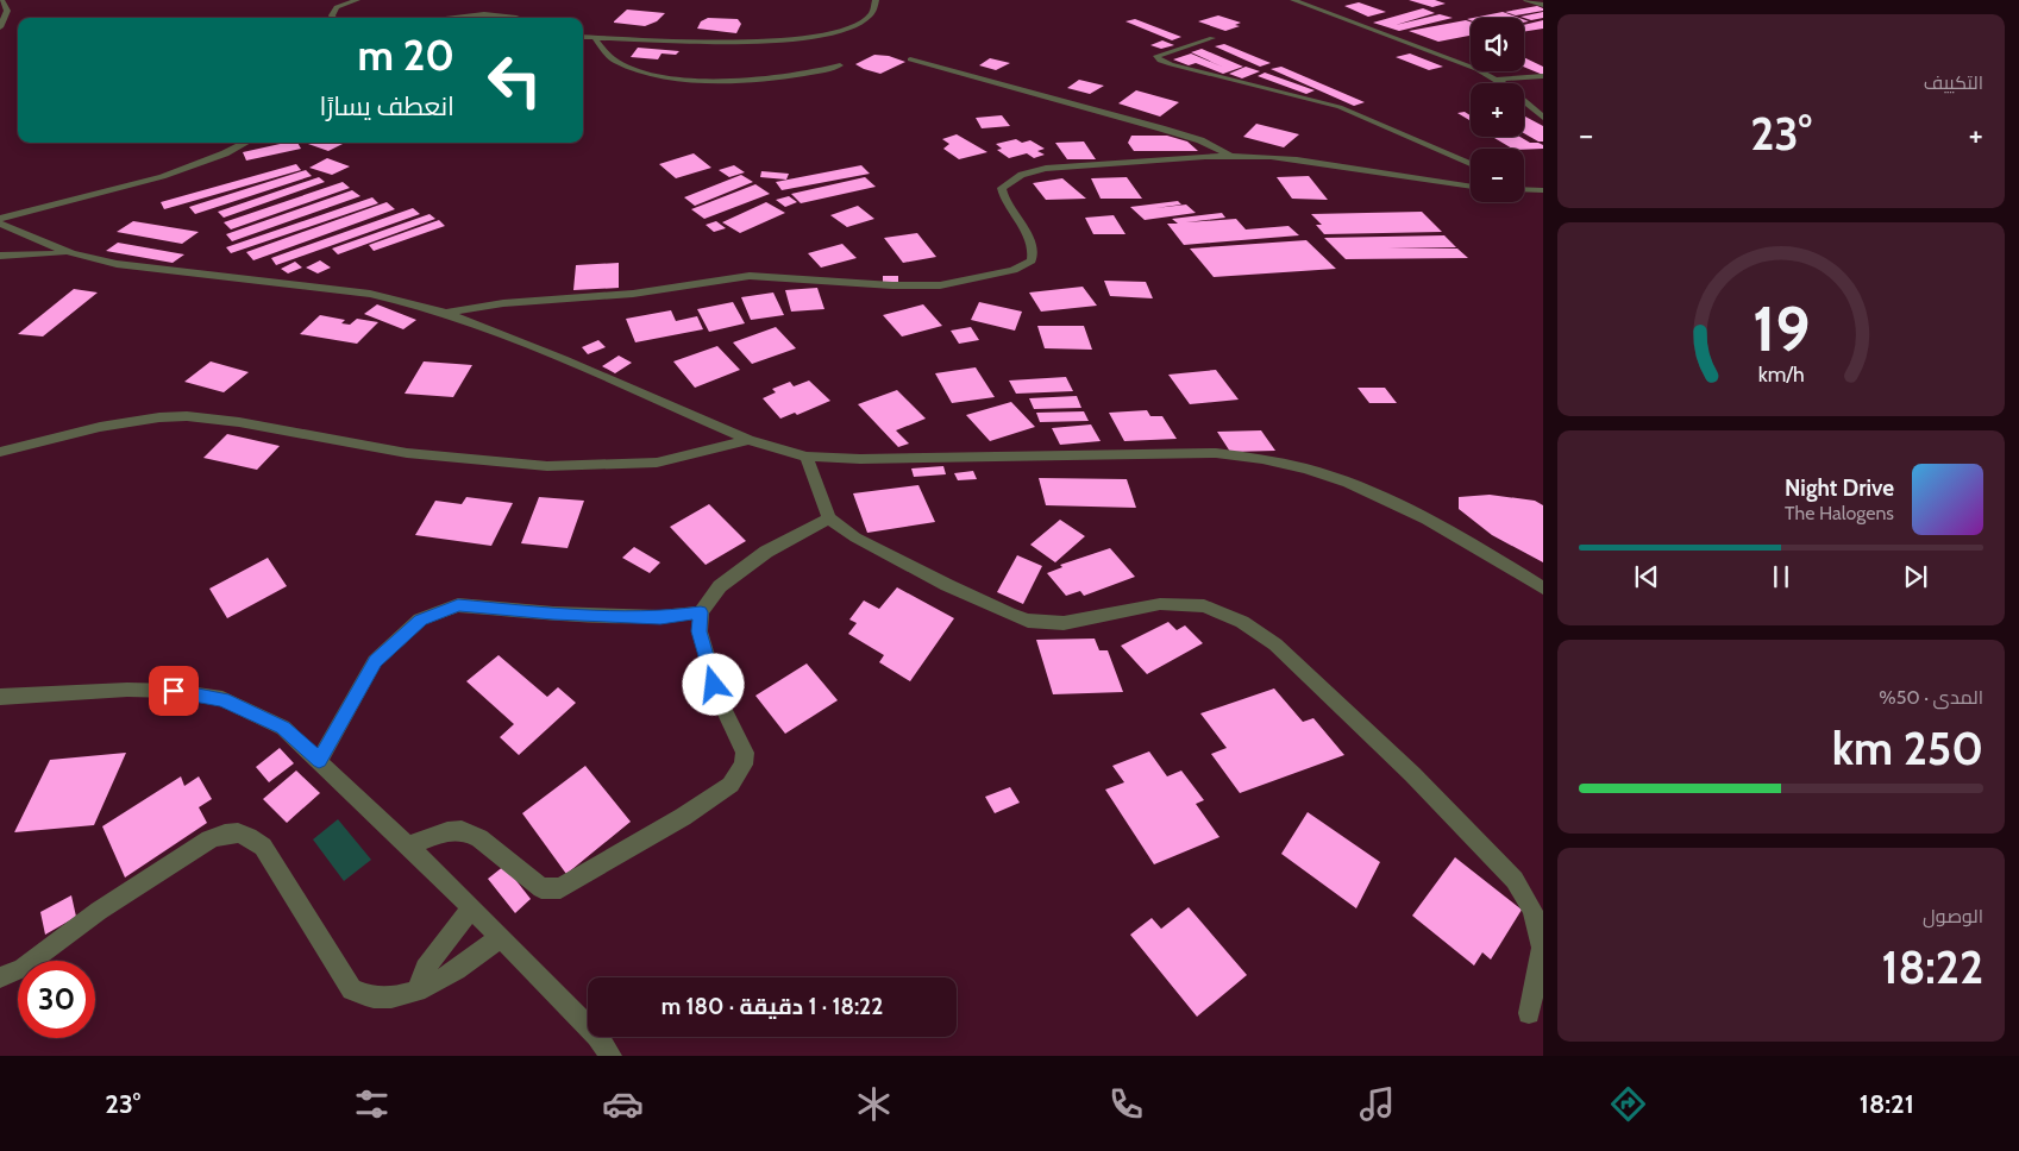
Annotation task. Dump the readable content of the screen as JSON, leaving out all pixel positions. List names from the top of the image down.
{
  "page": {
    "tile": [
      "التكييف",
      ["المدى · 50%", "250 km"],
      ["الوصول", "18:22"]
    ],
    "map_buttons": ["+", "−"],
    "turn": ["20 m", "انعطف يسارًا"],
    "heat": ["−", "23°", "+"],
    "song": ["Night Drive", "The Halogens"],
    "limit": "30",
    "trip": "18:22 · 1 دقيقة · 180 m",
    "tabs": ["18:21", "23°"],
    "gauge": ["19", "km/h"]
  }
}
